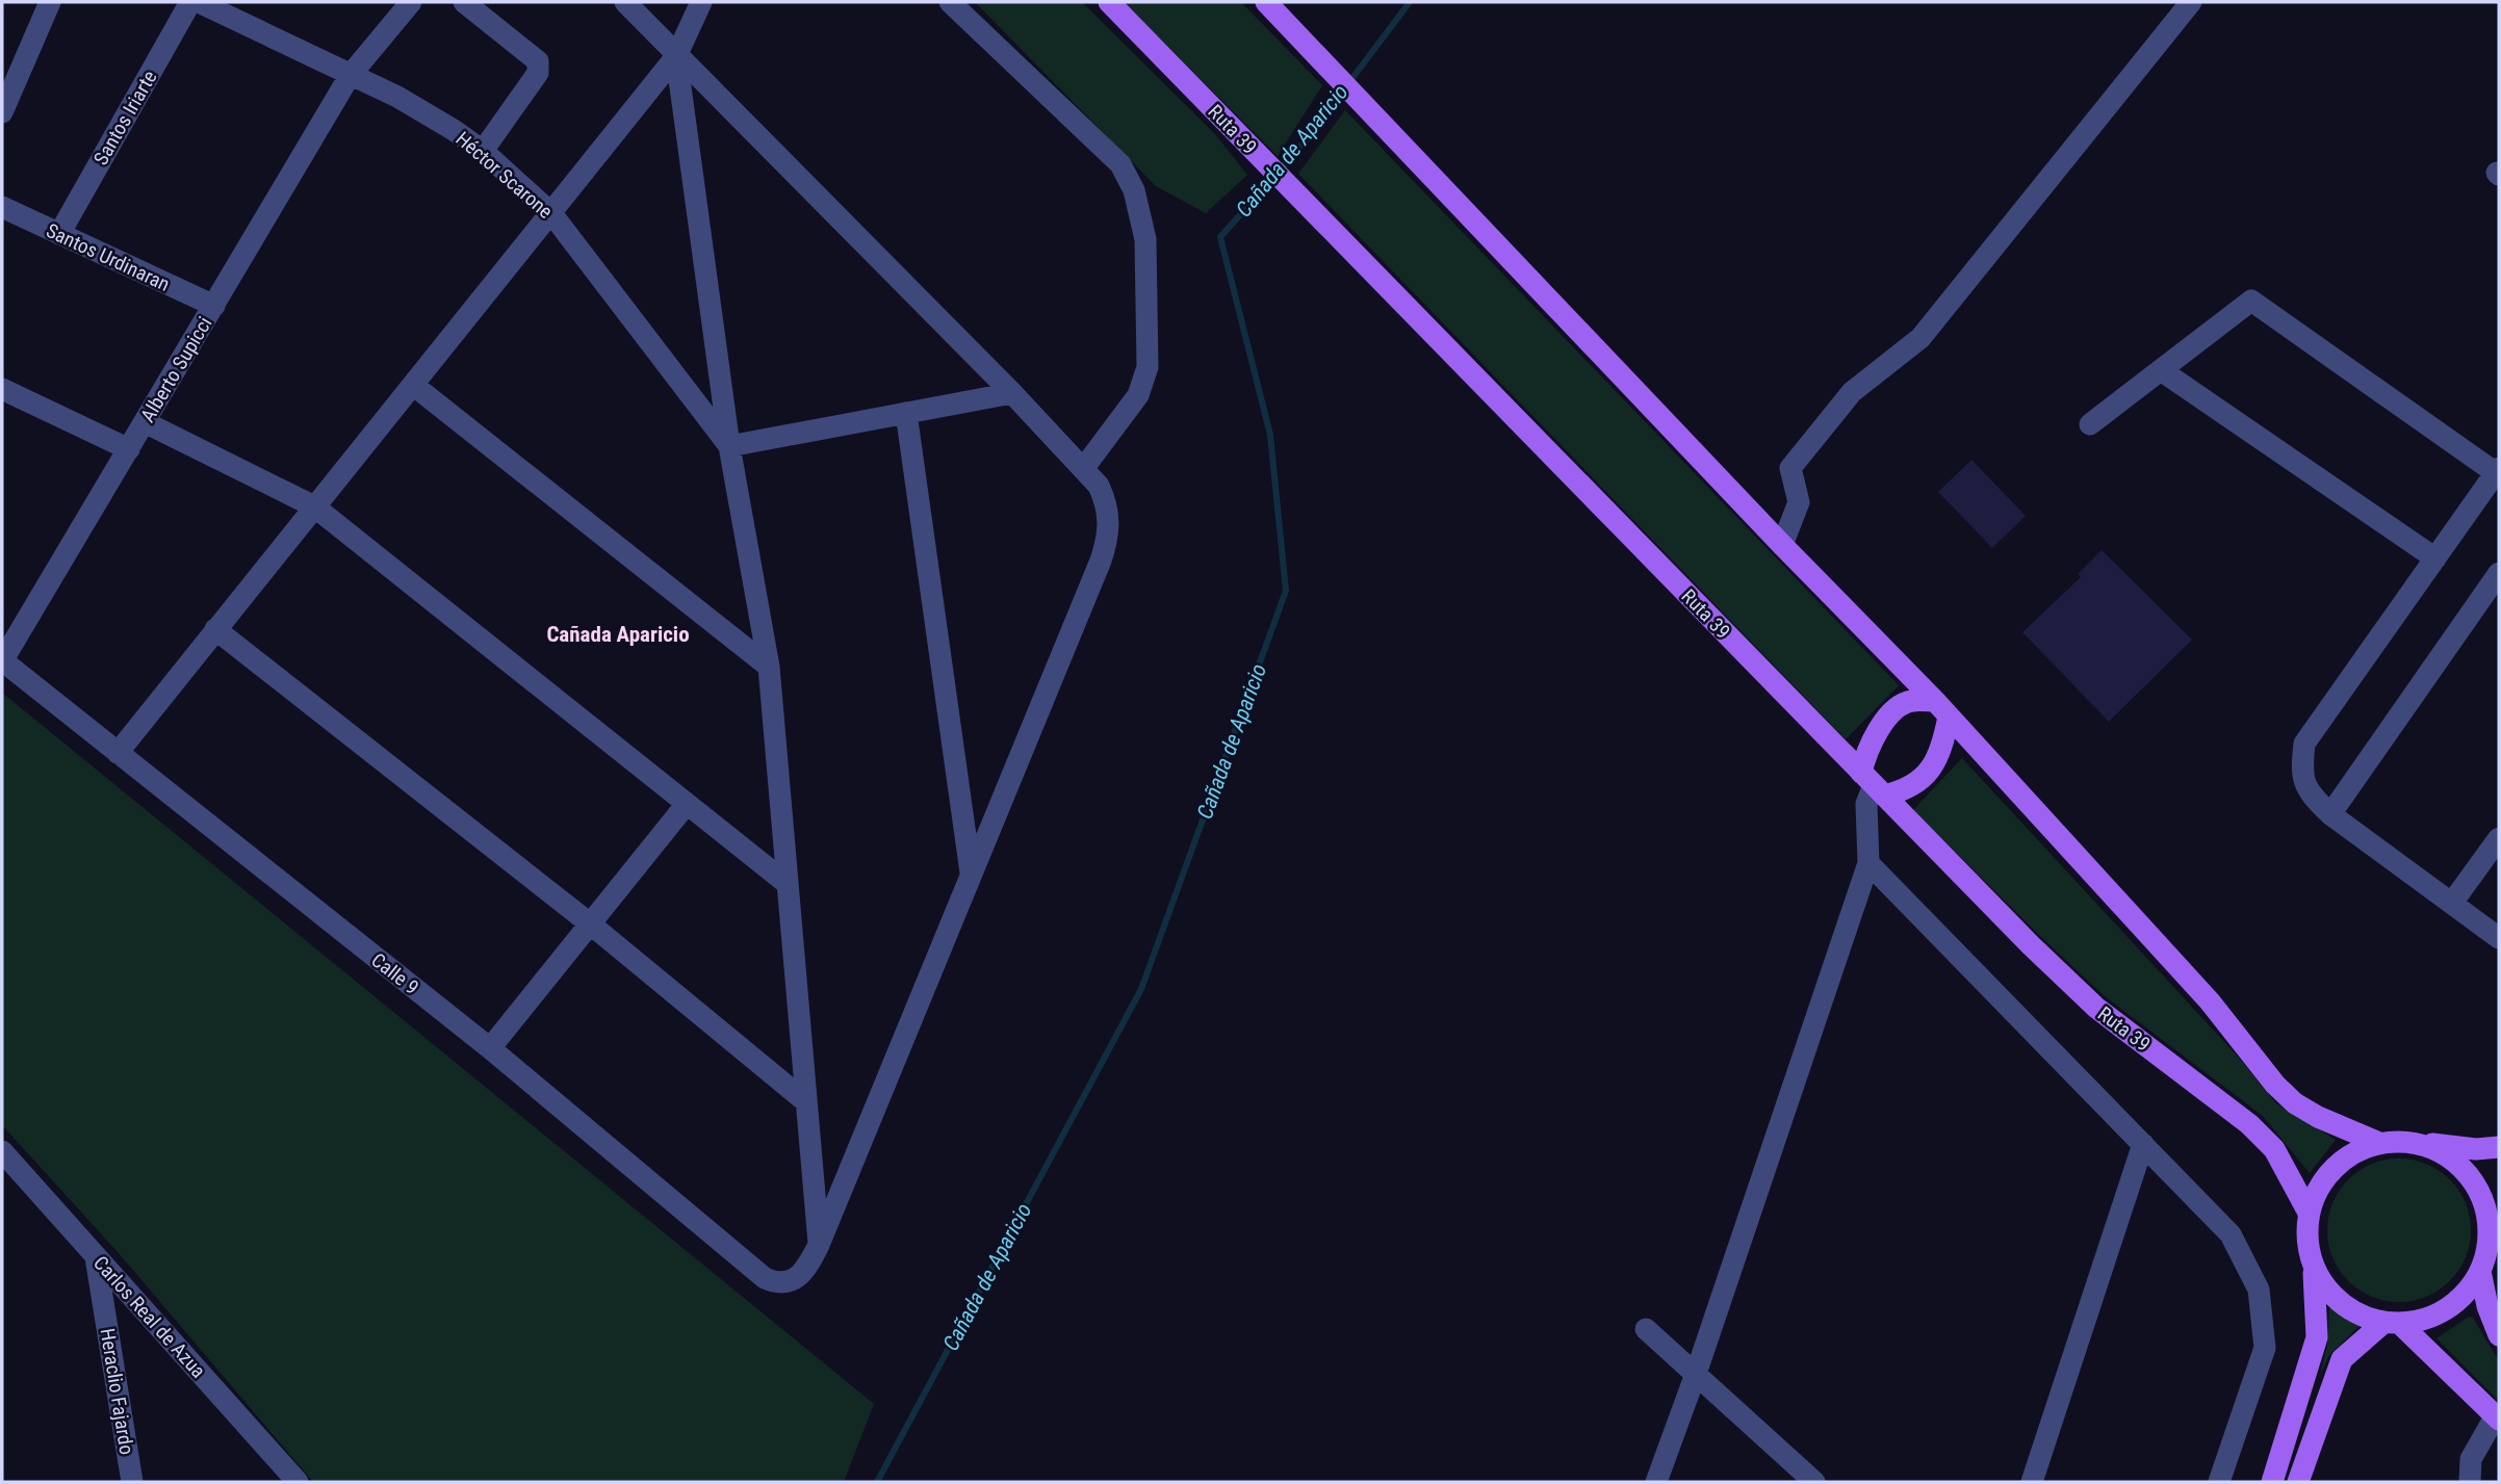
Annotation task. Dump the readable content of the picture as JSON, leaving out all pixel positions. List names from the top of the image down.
{
  "streets": {
    "main road": ["Ruta 39"],
    "street": [
      "Santos Iriarte",
      "Héctor Scarone",
      "Santos Urdinaran",
      "Alberto Supicci",
      "Calle 9",
      "Carlos Real de Azua",
      "Heraclio Fajardo"
    ]
  },
  "crossings": [
    ["Santos Iriarte", "Santos Urdinaran"],
    ["Héctor Scarone", "Alberto Supicci"],
    ["Santos Urdinaran", "Alberto Supicci"],
    ["Alberto Supicci", "Calle 9"],
    ["Carlos Real de Azua", "Heraclio Fajardo"]
  ],
  "districts": ["Cañada Aparicio"],
  "water": ["Cañada de Aparicio"]
}
